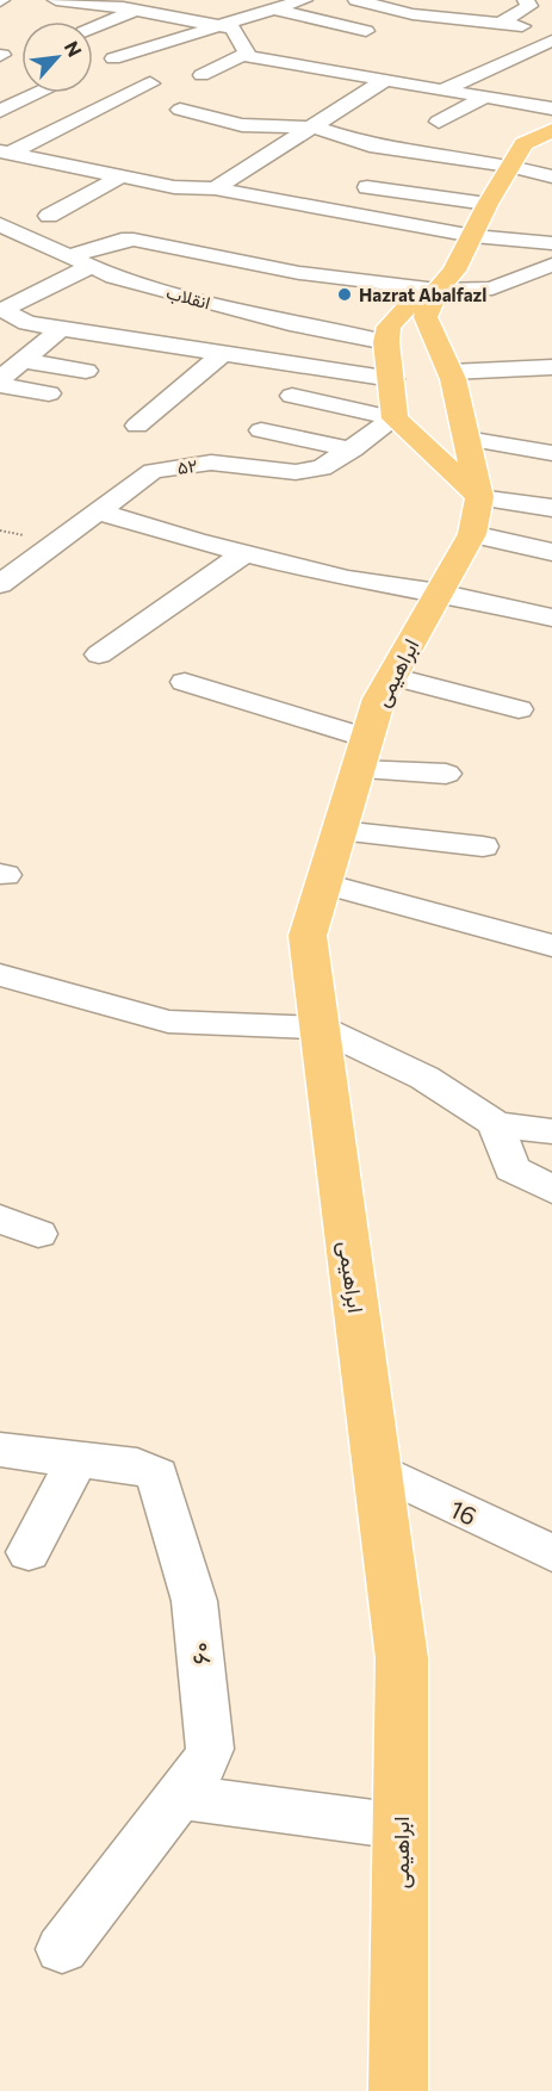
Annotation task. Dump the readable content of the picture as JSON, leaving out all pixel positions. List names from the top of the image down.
{
  "streets": {
    "main road": ["ابراهیمی"],
    "street": [
      "انقلاب",
      "۵۲",
      "16",
      "۶۰"
    ]
  },
  "crossings": [
    ["ابراهیمی", "16"]
  ],
  "places": ["Hazrat Abalfazl"],
  "north": "top right"
}
